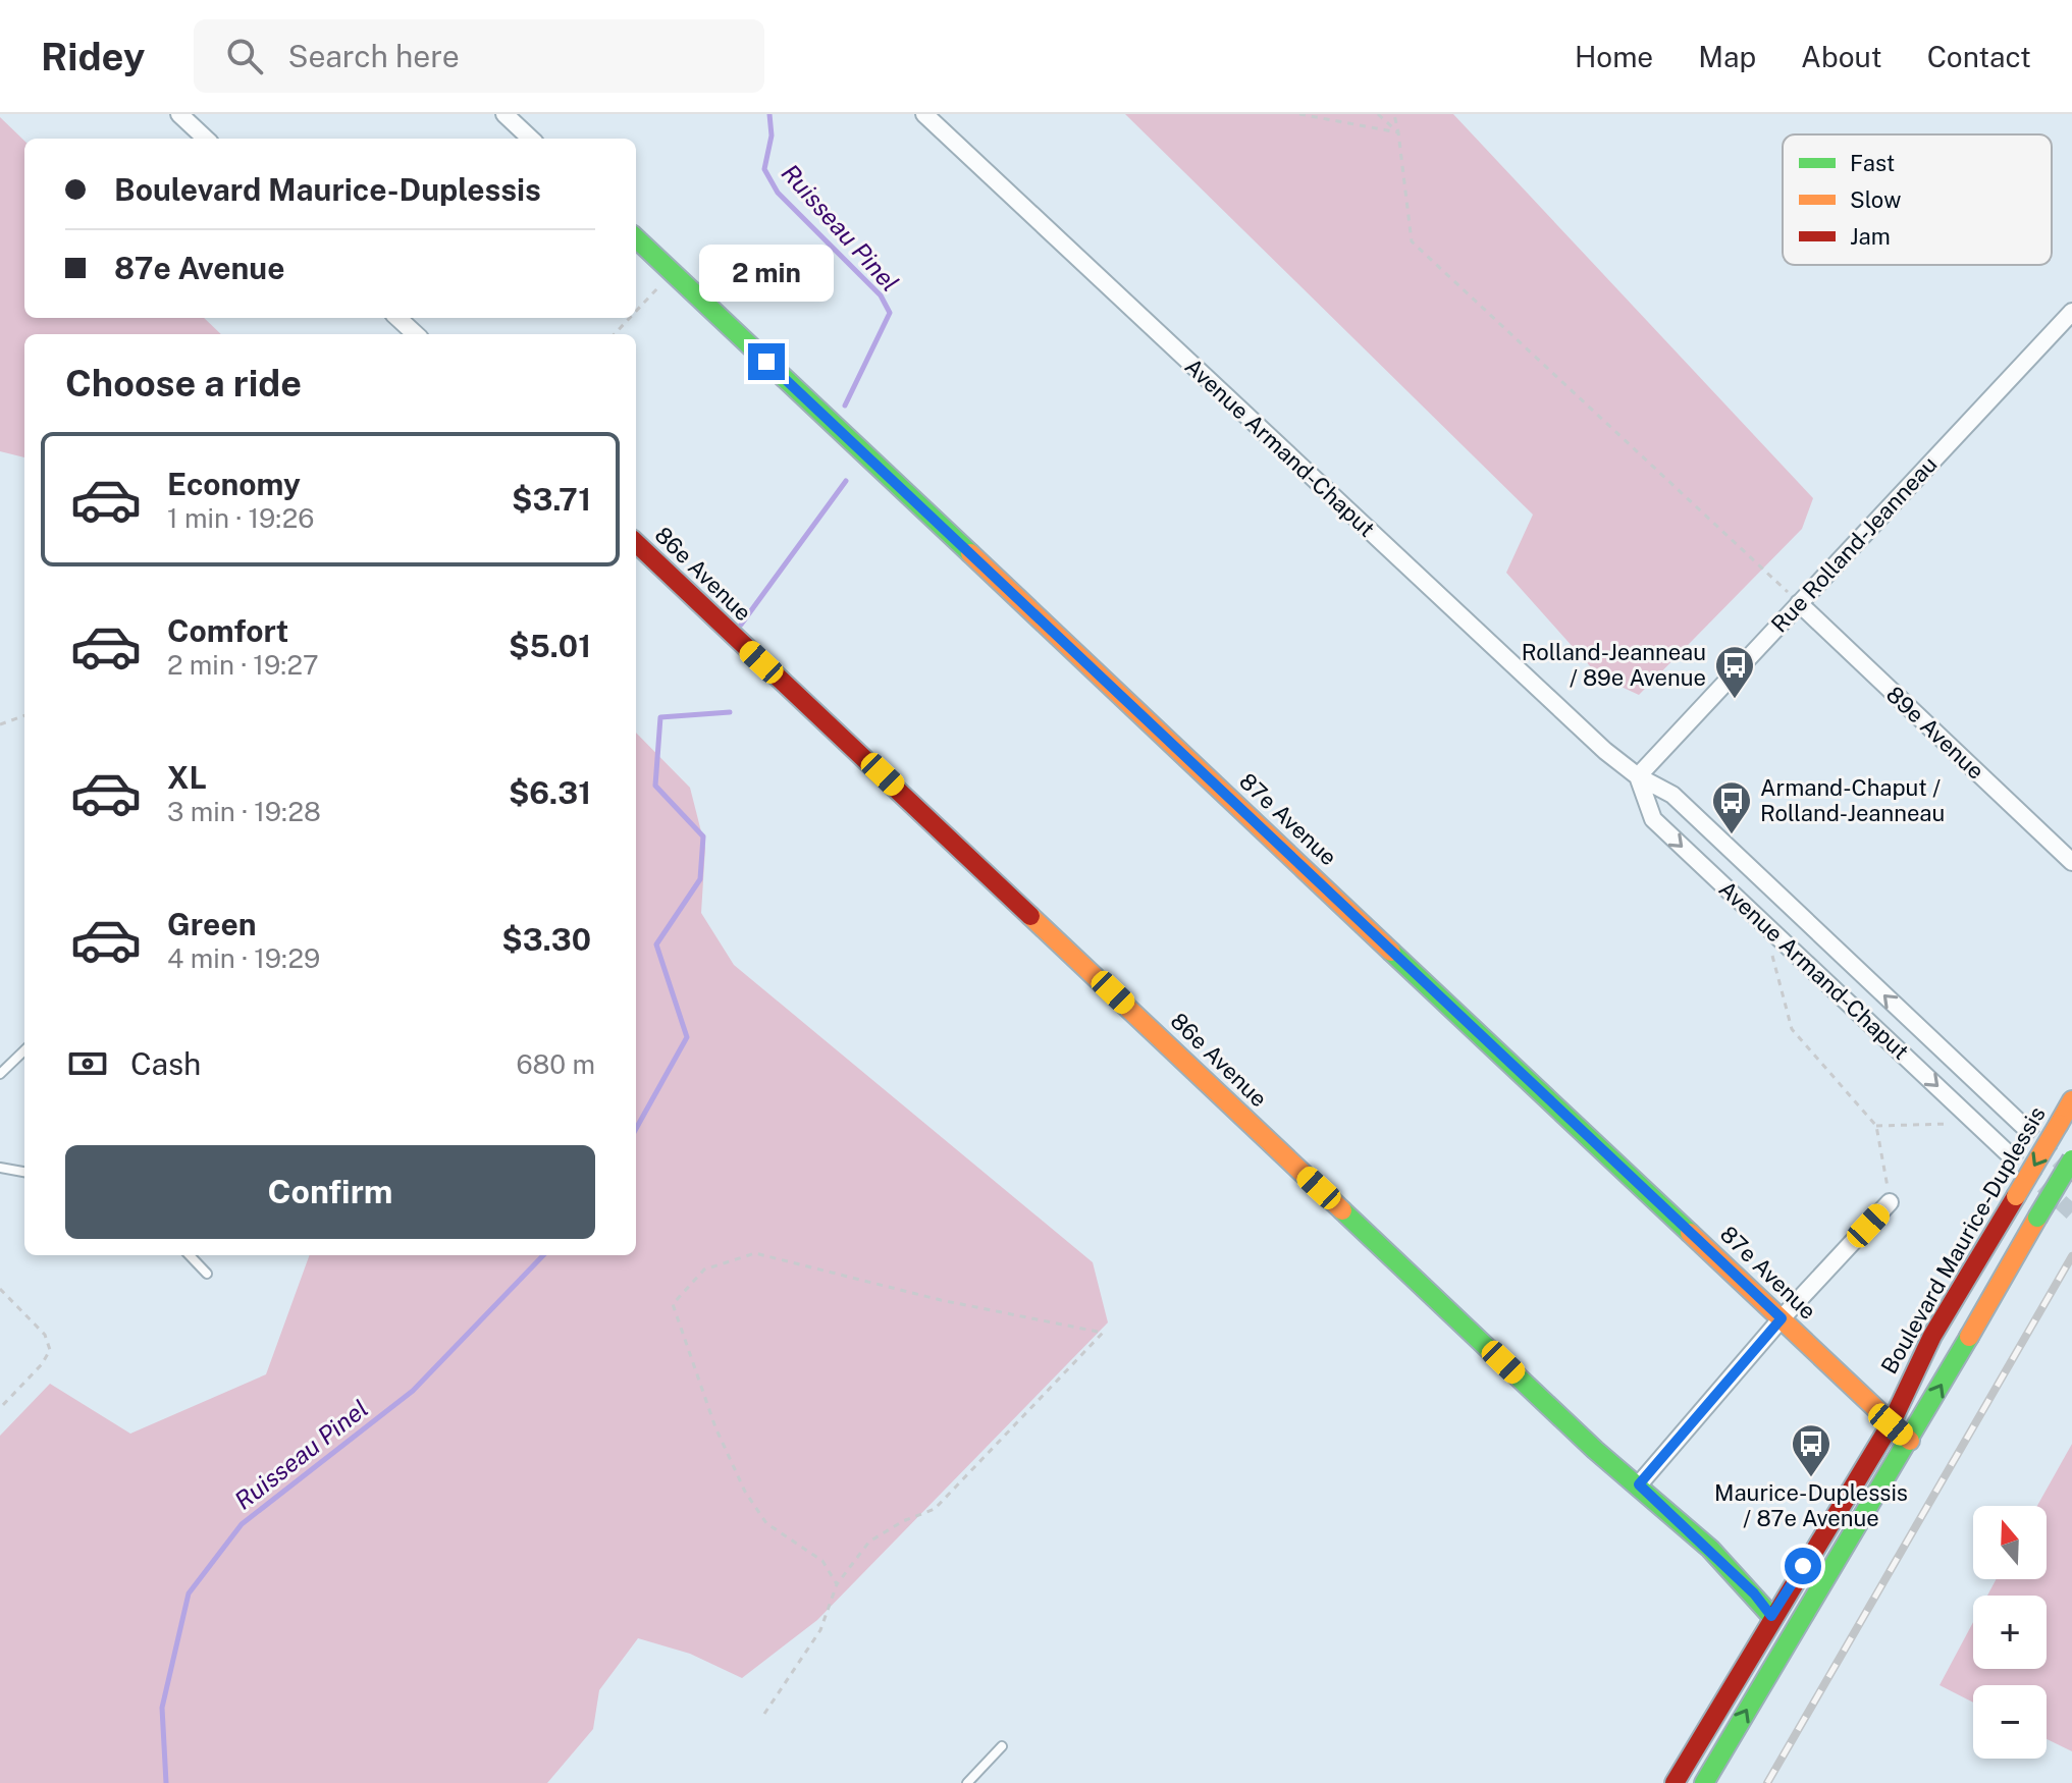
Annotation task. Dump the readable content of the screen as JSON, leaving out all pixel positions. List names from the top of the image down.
{
  "streets": {
    "street": [
      "Avenue Armand-Chaput",
      "Rue Rolland-Jeanneau",
      "86e Avenue",
      "89e Avenue",
      "87e Avenue",
      "Boulevard Maurice-Duplessis"
    ]
  },
  "crossings": [
    ["Avenue Armand-Chaput", "Rue Rolland-Jeanneau"],
    ["Rue Rolland-Jeanneau", "89e Avenue"],
    ["86e Avenue", "Boulevard Maurice-Duplessis"],
    ["87e Avenue", "Boulevard Maurice-Duplessis"]
  ],
  "water": ["Ruisseau Pinel"],
  "places": {
    "bus stop": ["Rolland-Jeanneau / 89e Avenue", "Armand-Chaput / Rolland-Jeanneau", "Maurice-Duplessis / 87e Avenue"]
  },
  "legend": ["Fast", "Slow", "Jam"],
  "north": "top",
  "page": {
    "header": "Ridey",
    "search": "Search here",
    "nav": [
      "Home",
      "Map",
      "About",
      "Contact"
    ],
    "banner": ["Boulevard Maurice-Duplessis", "87e Avenue"],
    "bubble": "2 min",
    "heading": "Choose a ride",
    "list": [
      {
        "name": "Economy",
        "note": "1 min · 19:26",
        "value": "$3.71"
      },
      {
        "name": "Comfort",
        "note": "2 min · 19:27",
        "value": "$5.01"
      },
      {
        "name": "XL",
        "note": "3 min · 19:28",
        "value": "$6.31"
      },
      {
        "name": "Green",
        "note": "4 min · 19:29",
        "value": "$3.30"
      }
    ],
    "pay": ["Cash", "680 m"],
    "buttons": "Confirm",
    "map_buttons": ["+", "−"]
  }
}
